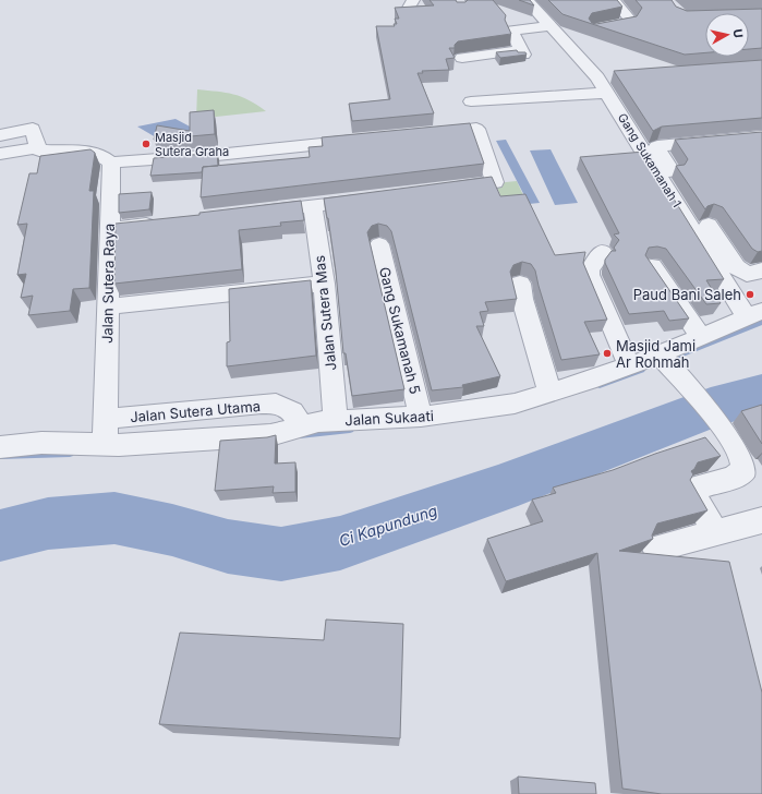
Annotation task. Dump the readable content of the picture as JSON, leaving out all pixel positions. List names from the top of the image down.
{
  "streets": {
    "street": [
      "Gang Sukamanah 1",
      "Jalan Sutera Raya",
      "Jalan Sutera Mas",
      "Gang Sukamanah 5",
      "Jalan Sutera Utama",
      "Jalan Sukaati"
    ]
  },
  "crossings": [
    ["Gang Sukamanah 1", "Jalan Sukaati"],
    ["Jalan Sutera Raya", "Jalan Sutera Utama"],
    ["Jalan Sutera Raya", "Jalan Sukaati"],
    ["Jalan Sutera Mas", "Jalan Sukaati"],
    ["Gang Sukamanah 5", "Jalan Sukaati"],
    ["Jalan Sutera Utama", "Jalan Sukaati"]
  ],
  "water": ["Ci Kapundung"],
  "places": ["Masjid Sutera Graha", "Paud Bani Saleh", "Masjid Jami Ar Rohmah"],
  "north": "right"
}
